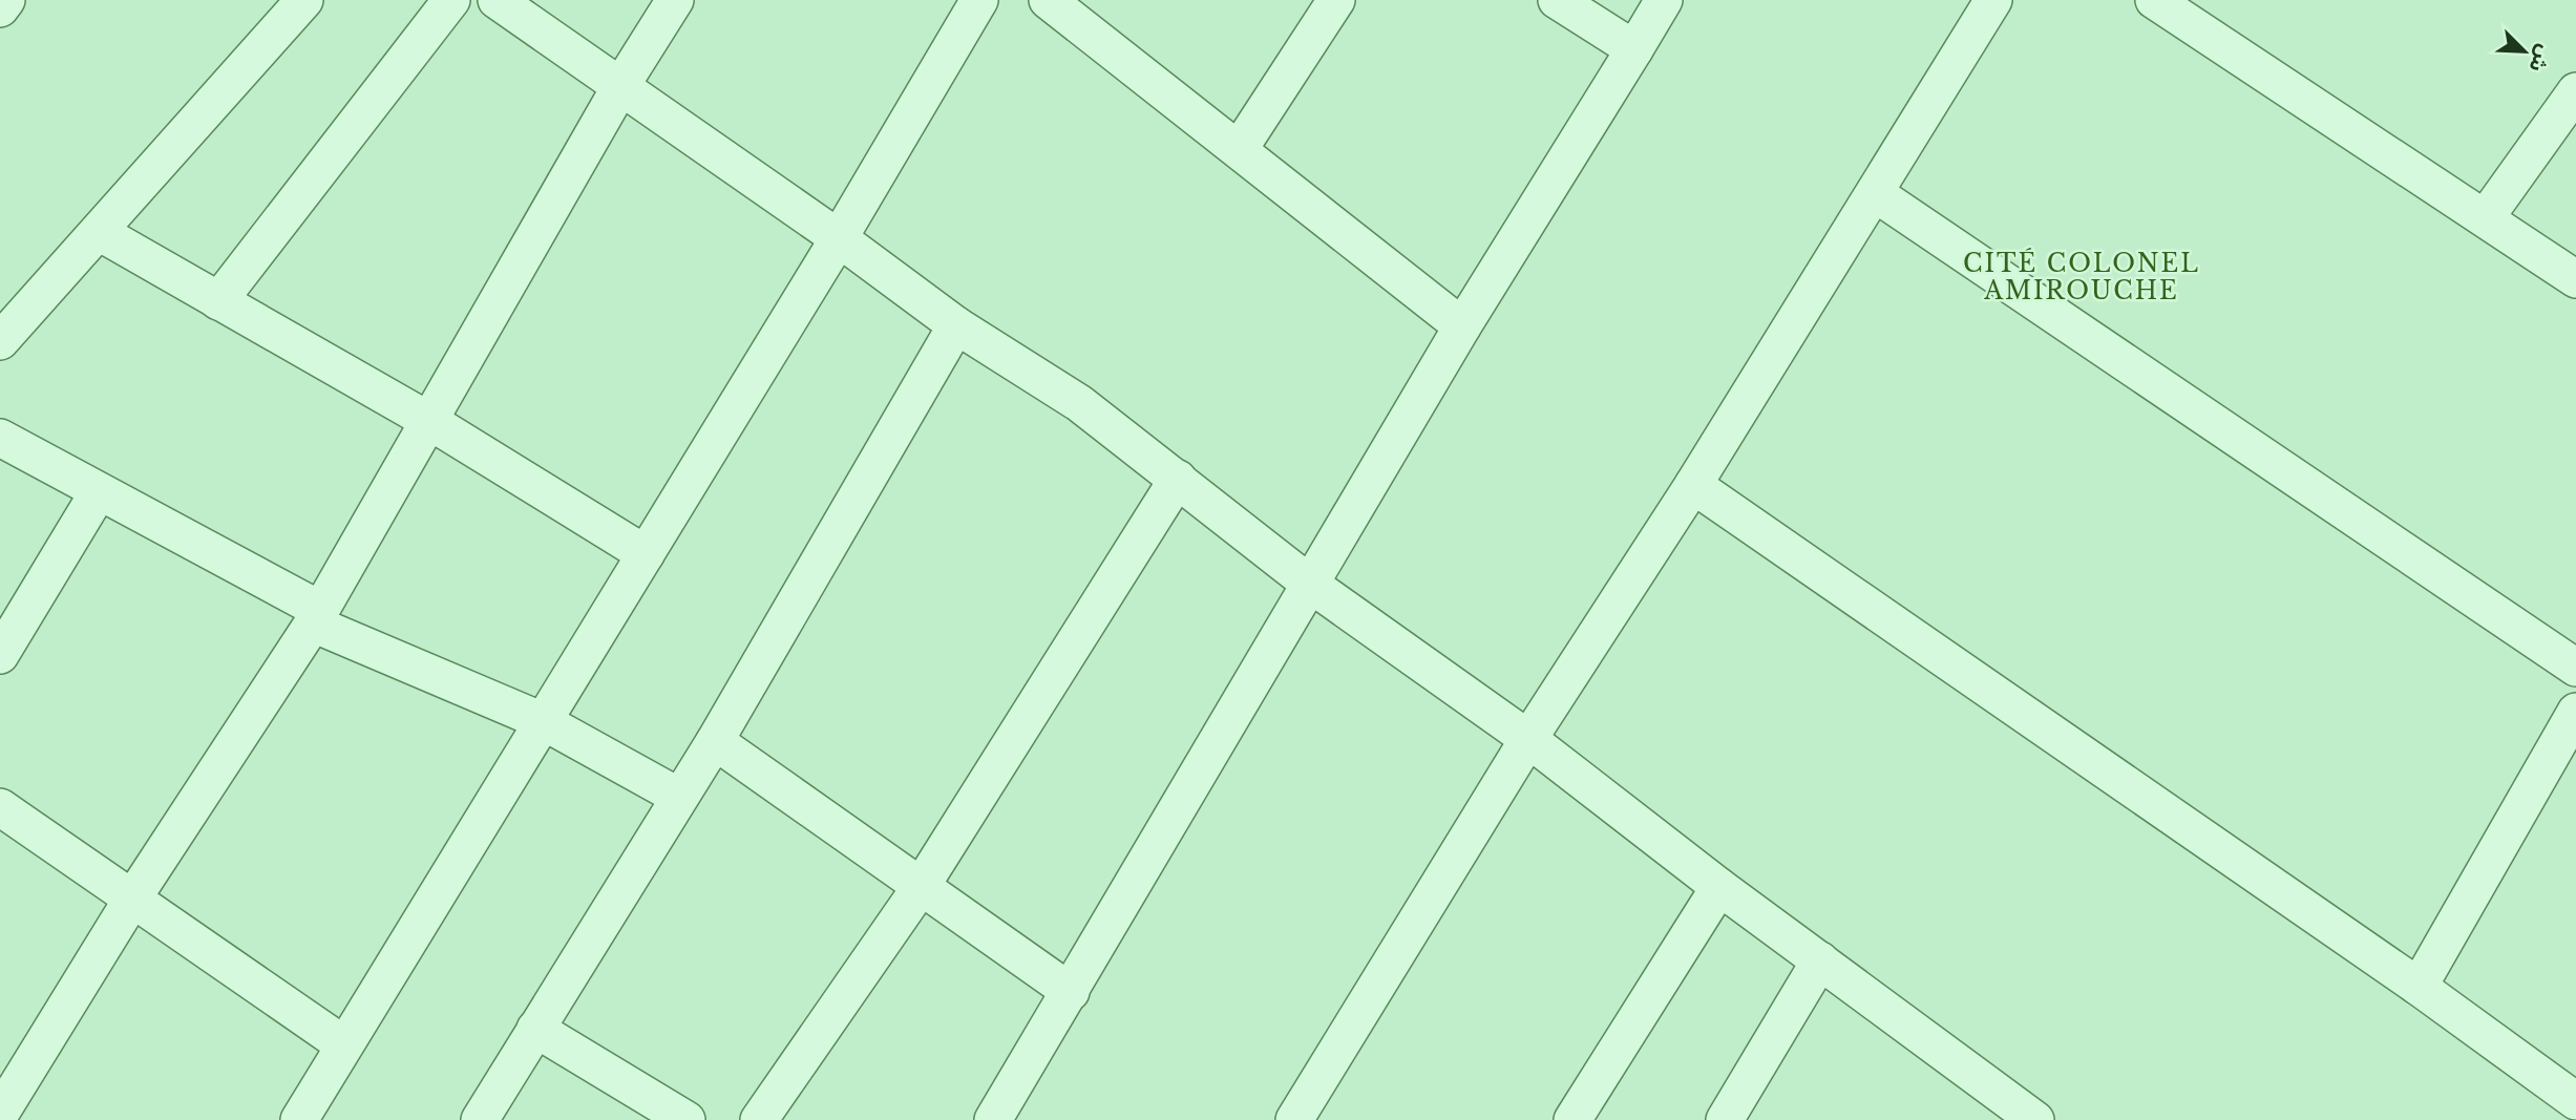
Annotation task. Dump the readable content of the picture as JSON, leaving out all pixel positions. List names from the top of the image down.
{
  "districts": ["CITÉ COLONEL AMIROUCHE"],
  "north": "bottom right"
}
